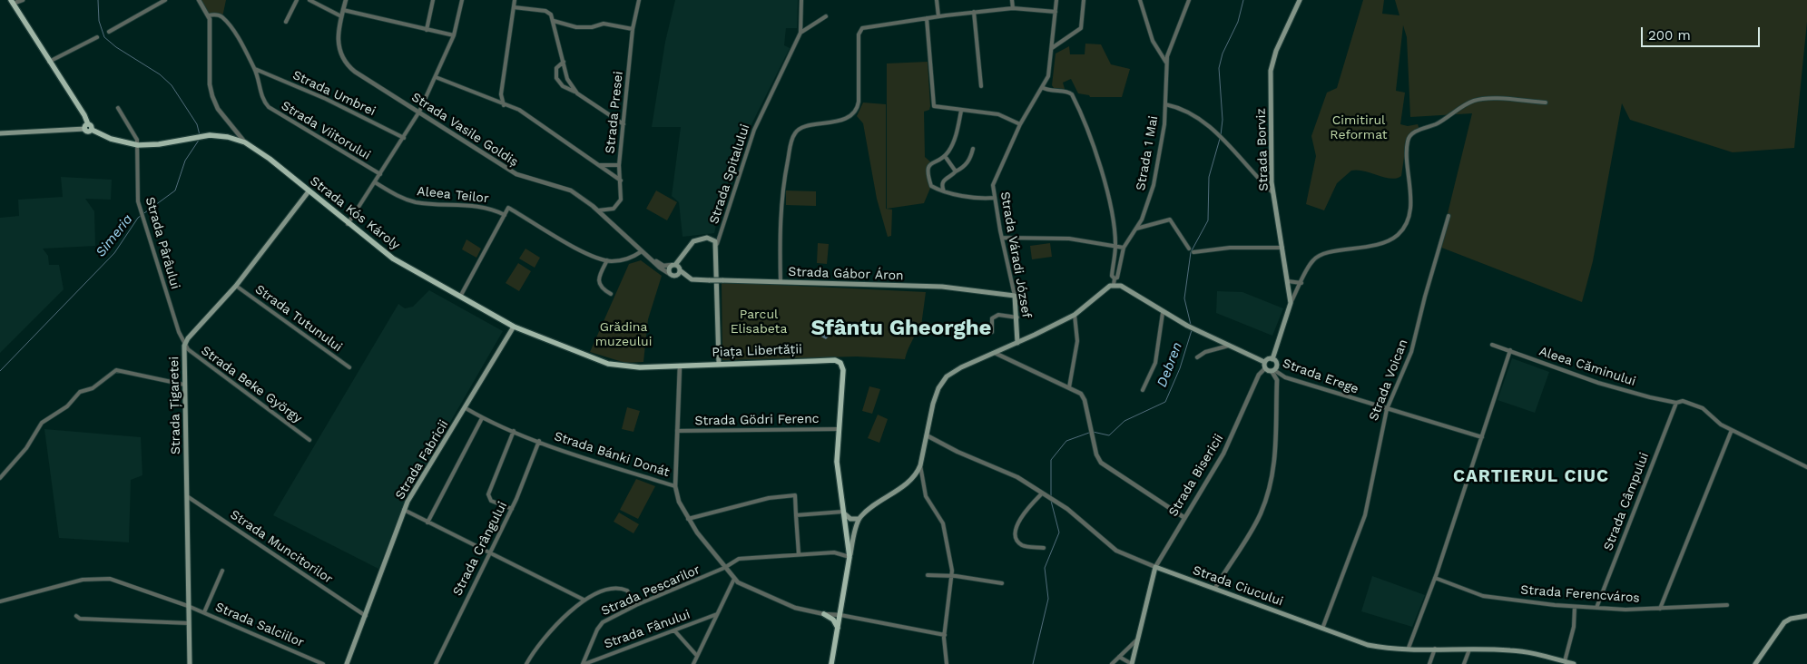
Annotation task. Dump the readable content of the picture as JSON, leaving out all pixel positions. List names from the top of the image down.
{
  "streets": {
    "main road": [
      "Strada Borviz",
      "Strada Spitalului",
      "Strada Kós Károly",
      "Strada Váradi József",
      "Strada Gábor Áron",
      "Piața Libertății",
      "Strada Țigaretei",
      "Strada Fabricii",
      "Strada Ciucului"
    ],
    "street": [
      "Strada Umbrei",
      "Strada Presei",
      "Strada Vasile Goldiș",
      "Strada Viitorului",
      "Strada 1 Mai",
      "Aleea Teilor",
      "Strada Pârâului",
      "Strada Tutunului",
      "Aleea Căminului",
      "Strada Erege",
      "Strada Voican",
      "Strada Beke György",
      "Strada Gödri Ferenc",
      "Strada Bánki Donát",
      "Strada Bisericii",
      "Strada Câmpului",
      "Strada Muncitorilor",
      "Strada Crângului",
      "Strada Pescarilor",
      "Strada Ferencváros",
      "Strada Salciilor",
      "Strada Fânului"
    ]
  },
  "crossings": [
    ["Strada Umbrei", "Strada Viitorului"],
    ["Strada Presei", "Strada Vasile Goldiș"],
    ["Strada Vasile Goldiș", "Strada Gábor Áron"],
    ["Strada Spitalului", "Piața Libertății"],
    ["Strada Kós Károly", "Strada Pârâului"],
    ["Strada Kós Károly", "Piața Libertății"],
    ["Strada Kós Károly", "Strada Țigaretei"],
    ["Strada Kós Károly", "Strada Fabricii"],
    ["Strada Pârâului", "Strada Beke György"],
    ["Strada Pârâului", "Strada Țigaretei"],
    ["Strada Váradi József", "Strada Gábor Áron"],
    ["Strada Tutunului", "Strada Țigaretei"],
    ["Piața Libertății", "Strada Gödri Ferenc"],
    ["Aleea Căminului", "Strada Câmpului"],
    ["Strada Erege", "Strada Voican"],
    ["Strada Voican", "Strada Ciucului"],
    ["Strada Beke György", "Strada Țigaretei"],
    ["Strada Țigaretei", "Strada Muncitorilor"],
    ["Strada Țigaretei", "Strada Salciilor"],
    ["Strada Bánki Donát", "Strada Fabricii"],
    ["Strada Bánki Donát", "Strada Crângului"],
    ["Strada Bánki Donát", "Strada Pescarilor"],
    ["Strada Fabricii", "Strada Muncitorilor"],
    ["Strada Bisericii", "Strada Ciucului"],
    ["Strada Câmpului", "Strada Ferencváros"],
    ["Strada Pescarilor", "Strada Fânului"]
  ],
  "districts": ["Sfântu Gheorghe", "CARTIERUL CIUC"],
  "water": ["Simeria", "Debren"],
  "parks": ["Cimitirul Reformat", "Parcul Elisabeta", "Grădina muzeului"],
  "scale_bar": "200 m"
}
